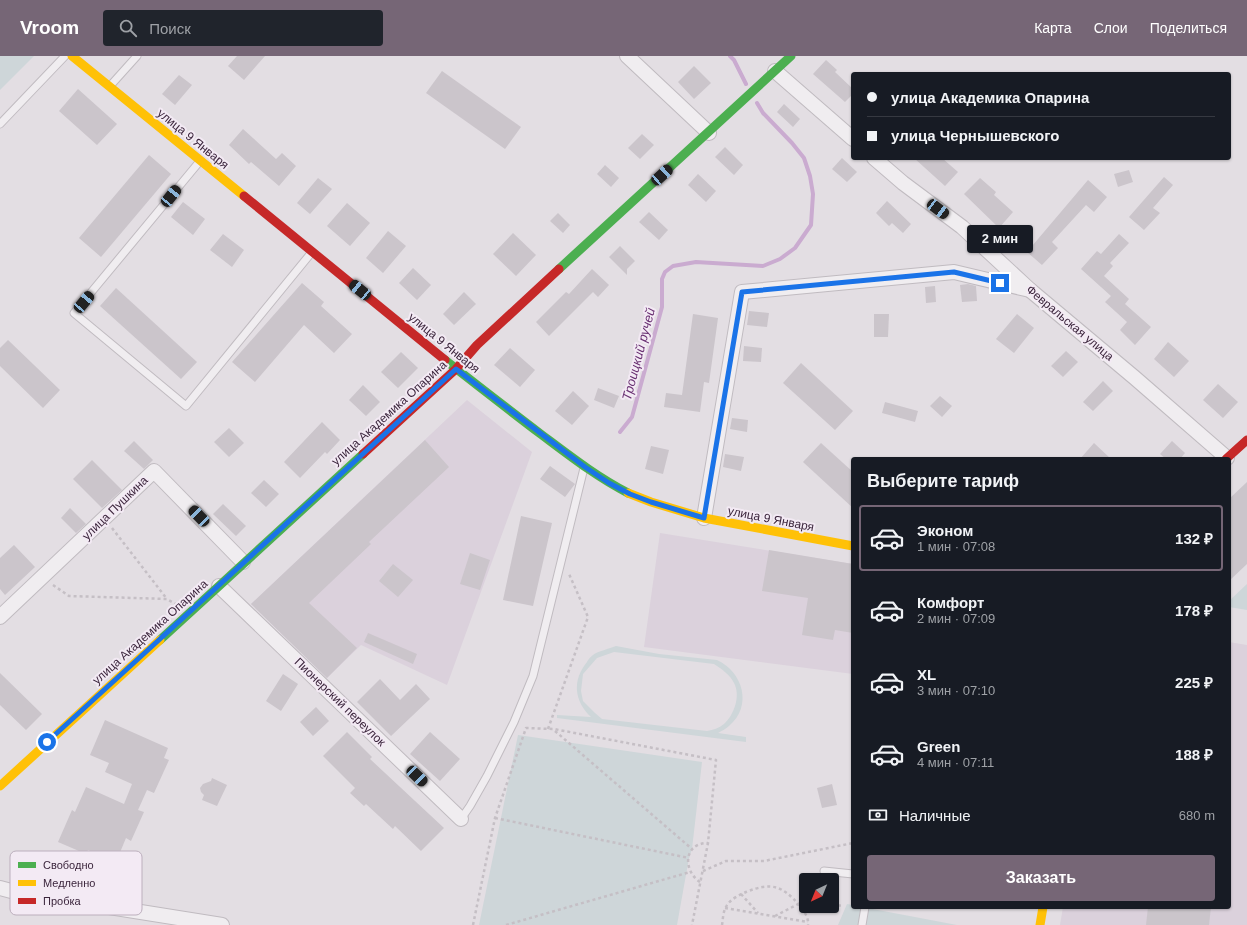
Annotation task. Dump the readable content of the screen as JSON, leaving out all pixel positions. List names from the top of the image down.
{
  "streets": {
    "street": [
      "улица 9 Января",
      "Февральская улица",
      "улица Академика Опарина",
      "улица Пушкина",
      "Пионерский переулок"
    ]
  },
  "crossings": [
    ["улица 9 Января", "улица Академика Опарина"],
    ["улица Академика Опарина", "улица Пушкина"],
    ["улица Академика Опарина", "Пионерский переулок"]
  ],
  "water": ["Троицкий ручей"],
  "legend": ["Свободно", "Медленно", "Пробка"],
  "north": "bottom left",
  "page": {
    "header": "Vroom",
    "search": "Поиск",
    "nav": ["Карта", "Слои", "Поделиться"],
    "banner": ["улица Академика Опарина", "улица Чернышевского"],
    "bubble": "2 мин",
    "heading": "Выберите тариф",
    "list": [
      {
        "name": "Эконом",
        "note": "1 мин · 07:08",
        "value": "132 ₽"
      },
      {
        "name": "Комфорт",
        "note": "2 мин · 07:09",
        "value": "178 ₽"
      },
      {
        "name": "XL",
        "note": "3 мин · 07:10",
        "value": "225 ₽"
      },
      {
        "name": "Green",
        "note": "4 мин · 07:11",
        "value": "188 ₽"
      }
    ],
    "pay": ["Наличные", "680 m"],
    "buttons": "Заказать"
  }
}
